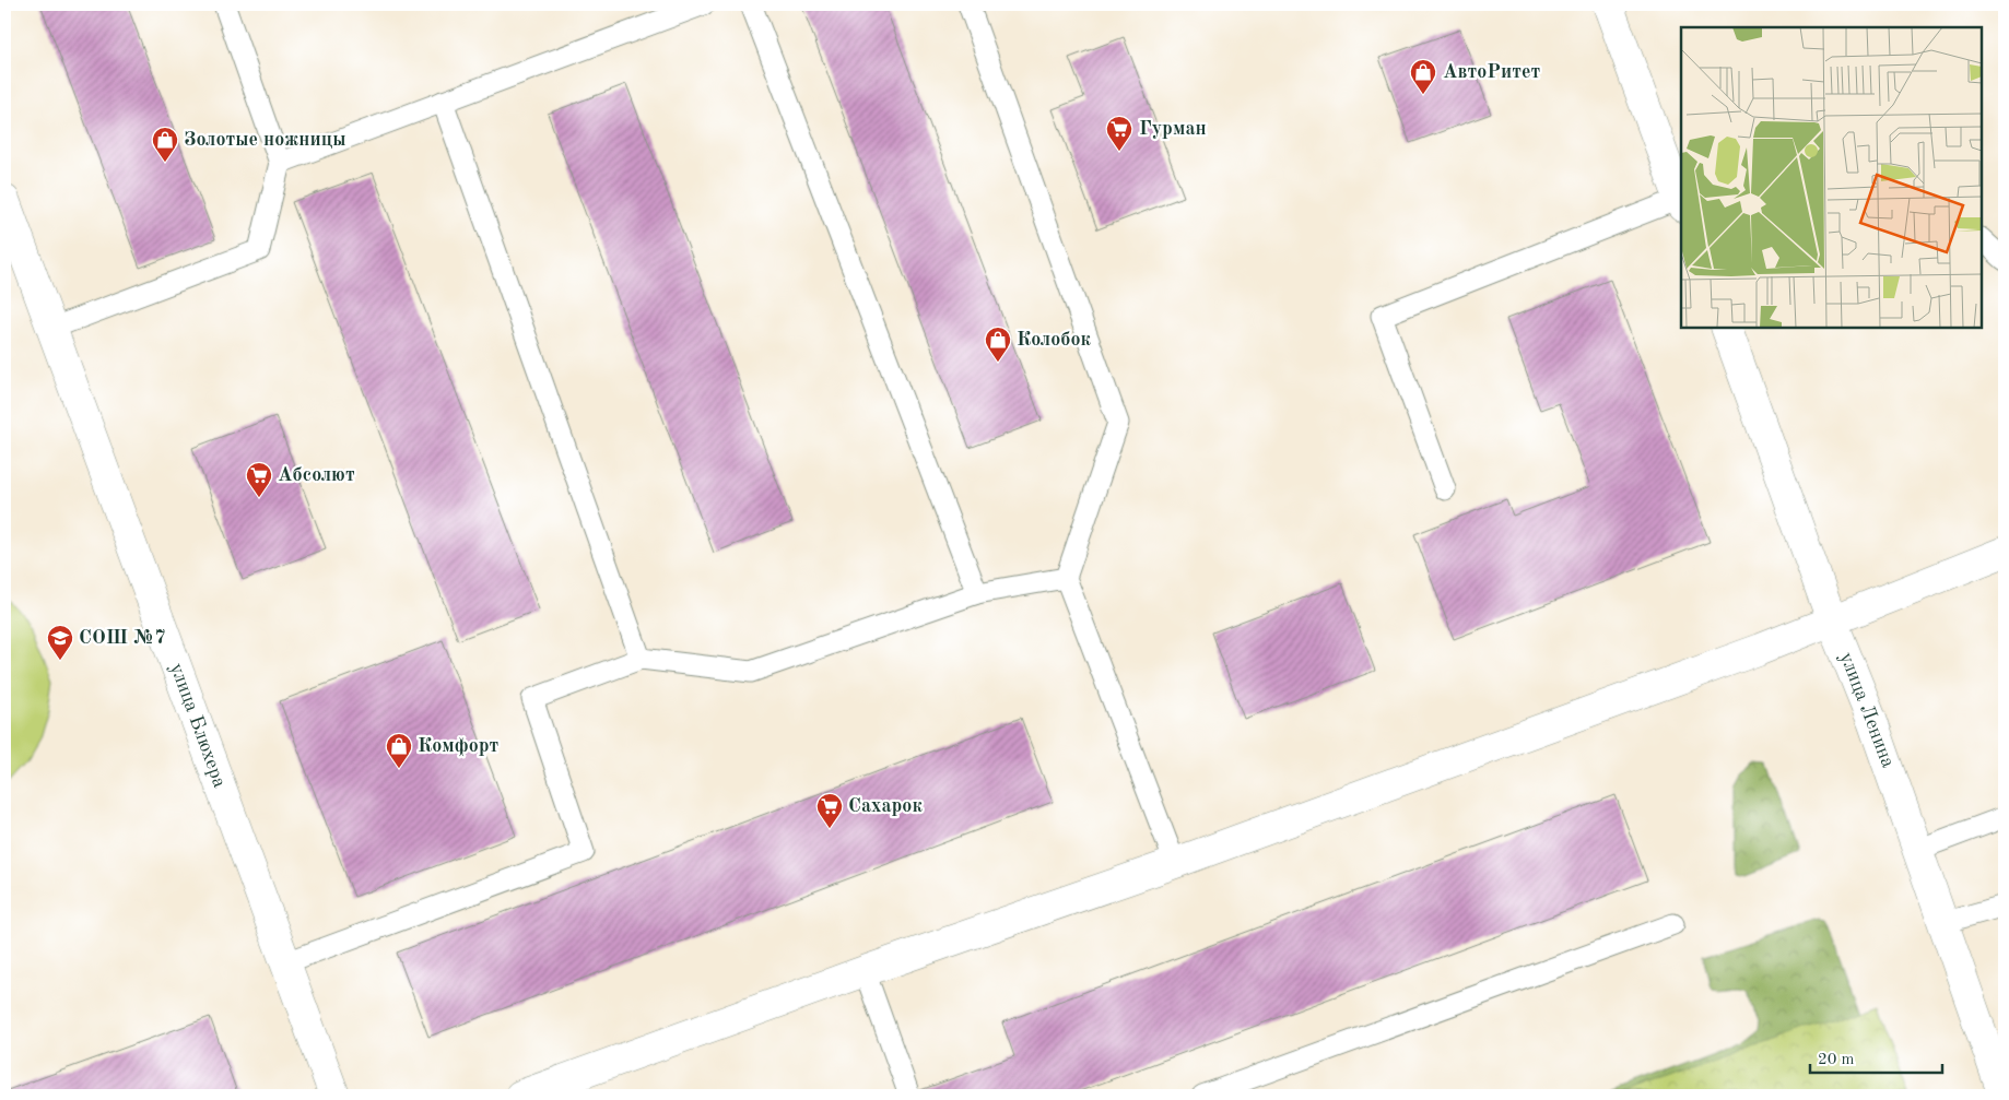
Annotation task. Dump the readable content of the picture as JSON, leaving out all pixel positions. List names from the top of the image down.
{
  "streets": {
    "street": ["улица Ленина", "улица Блюхера"]
  },
  "places": {
    "shop": [
      "АвтоРитет",
      "Золотые ножницы",
      "Колобок",
      "Комфорт"
    ],
    "supermarket": ["Гурман", "Абсолют", "Сахарок"],
    "school or university": ["СОШ №7"]
  },
  "scale_bar": "20 m"
}
